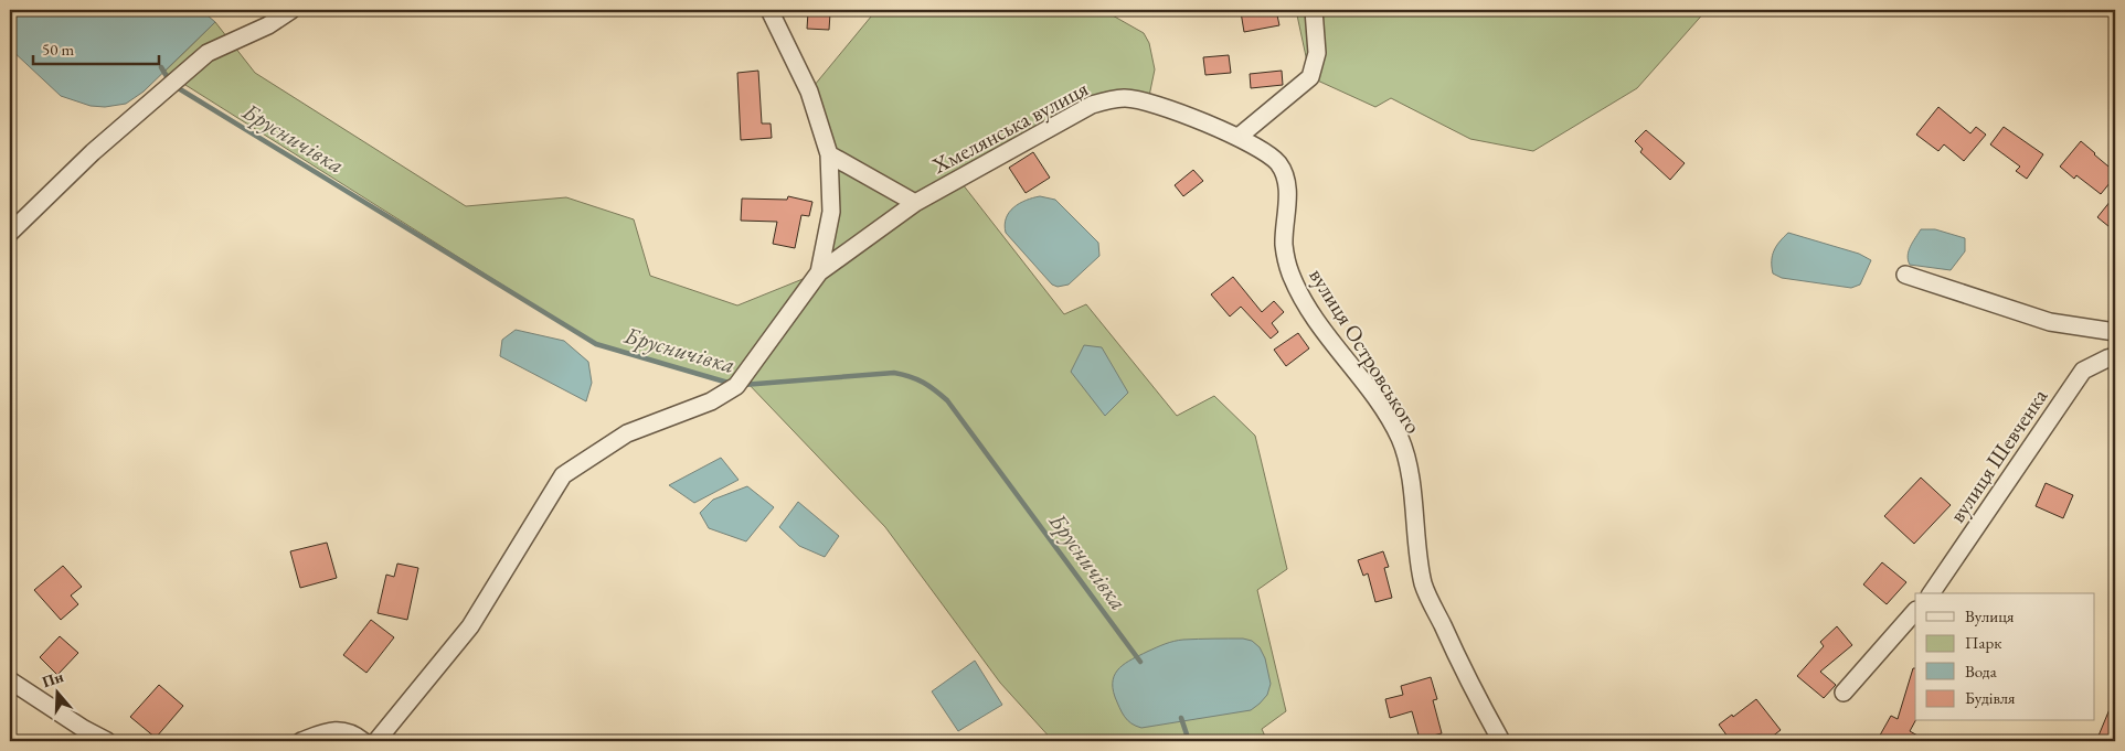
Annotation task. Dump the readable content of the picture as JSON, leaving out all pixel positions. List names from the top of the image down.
{
  "streets": {
    "street": ["Хмелянська вулиця", "вулиця Островського", "вулиця Шевченка"]
  },
  "crossings": [
    ["Хмелянська вулиця", "вулиця Островського"]
  ],
  "water": ["Брусничівка"],
  "legend": [
    "Вулиця",
    "Парк",
    "Вода",
    "Будівля"
  ],
  "scale_bar": "50 m",
  "north": "top"
}
